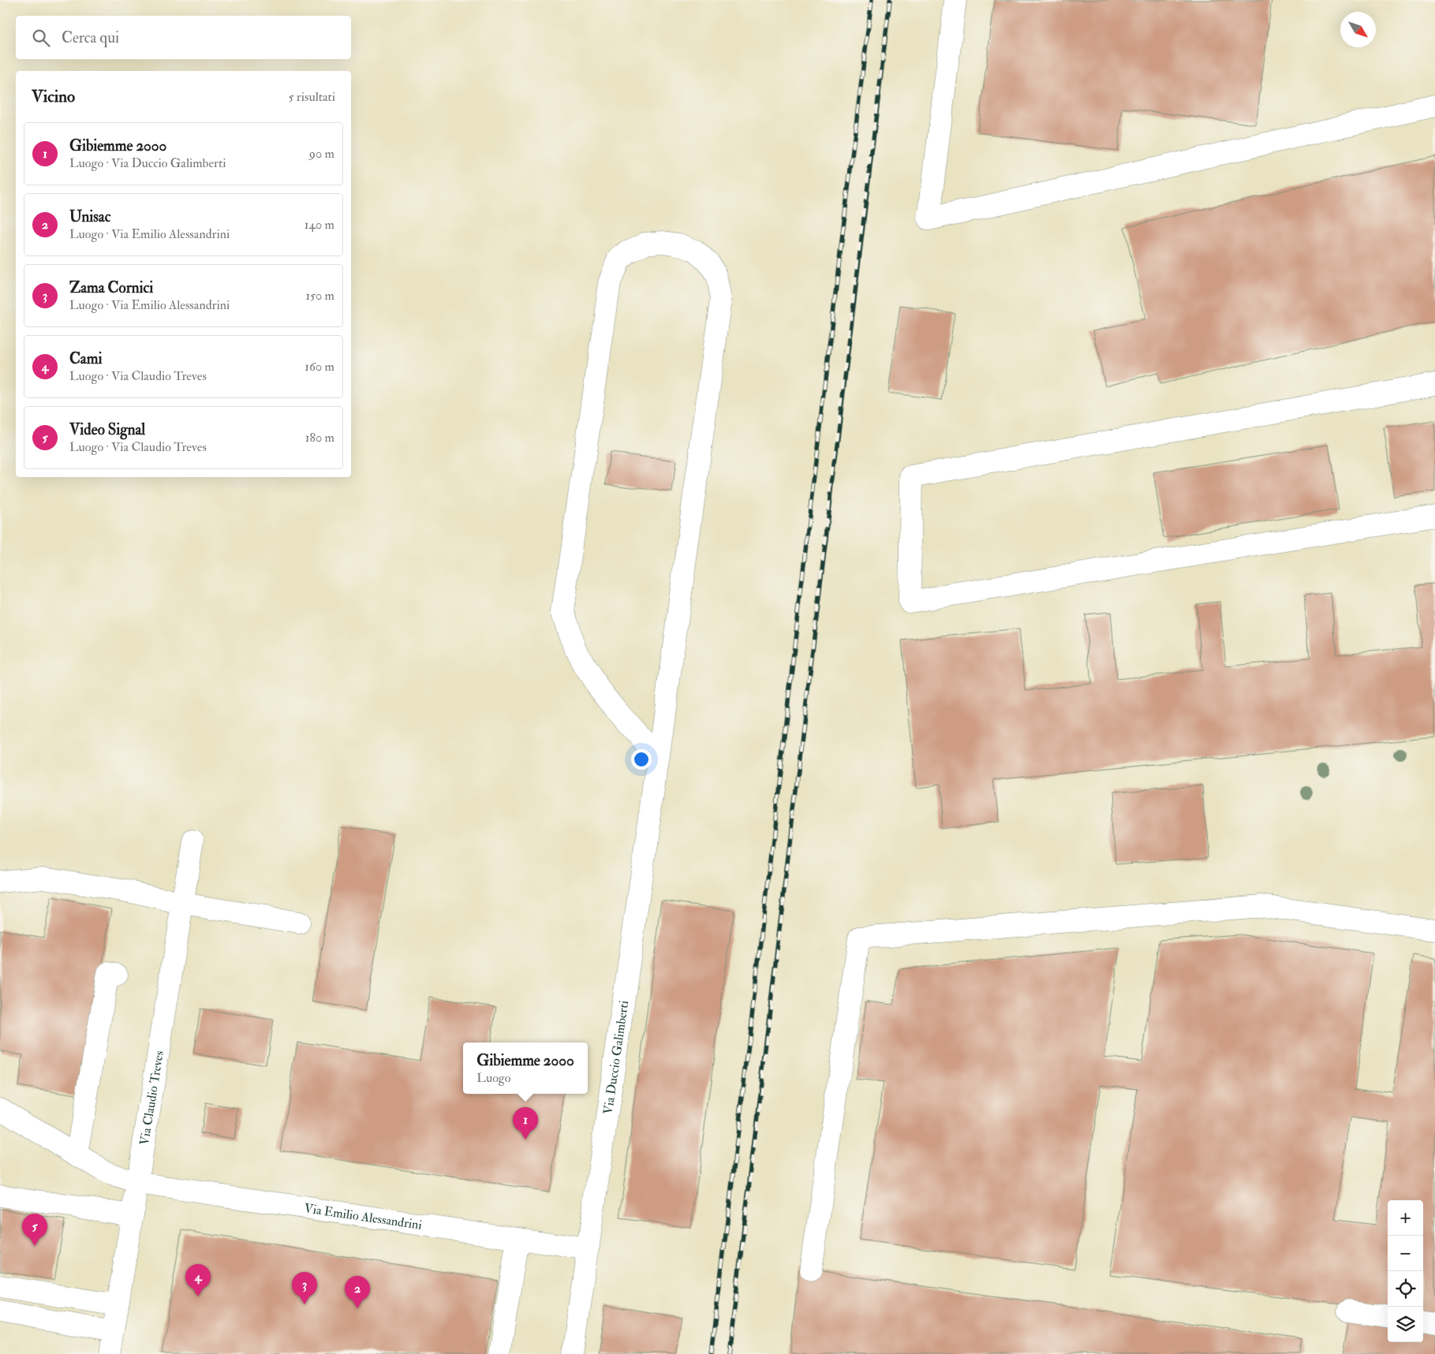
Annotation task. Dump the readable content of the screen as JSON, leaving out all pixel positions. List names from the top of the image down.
{
  "streets": {
    "street": ["Via Duccio Galimberti", "Via Claudio Treves", "Via Emilio Alessandrini"]
  },
  "crossings": [
    ["Via Duccio Galimberti", "Via Emilio Alessandrini"],
    ["Via Claudio Treves", "Via Emilio Alessandrini"]
  ],
  "north": "bottom right",
  "page": {
    "search": "Cerca qui",
    "heading": ["Vicino", "5 risultati"],
    "list": [
      {
        "mark": "1",
        "name": "Gibiemme 2000",
        "note": "Luogo · Via Duccio Galimberti",
        "value": "90 m"
      },
      {
        "mark": "2",
        "name": "Unisac",
        "note": "Luogo · Via Emilio Alessandrini",
        "value": "140 m"
      },
      {
        "mark": "3",
        "name": "Zama Cornici",
        "note": "Luogo · Via Emilio Alessandrini",
        "value": "150 m"
      },
      {
        "mark": "4",
        "name": "Cami",
        "note": "Luogo · Via Claudio Treves",
        "value": "160 m"
      },
      {
        "mark": "5",
        "name": "Video Signal",
        "note": "Luogo · Via Claudio Treves",
        "value": "180 m"
      }
    ],
    "popup": ["Gibiemme 2000", "Luogo"],
    "pins": [
      "1",
      "5",
      "4",
      "3",
      "2"
    ],
    "map_buttons": ["+", "−"]
  }
}
